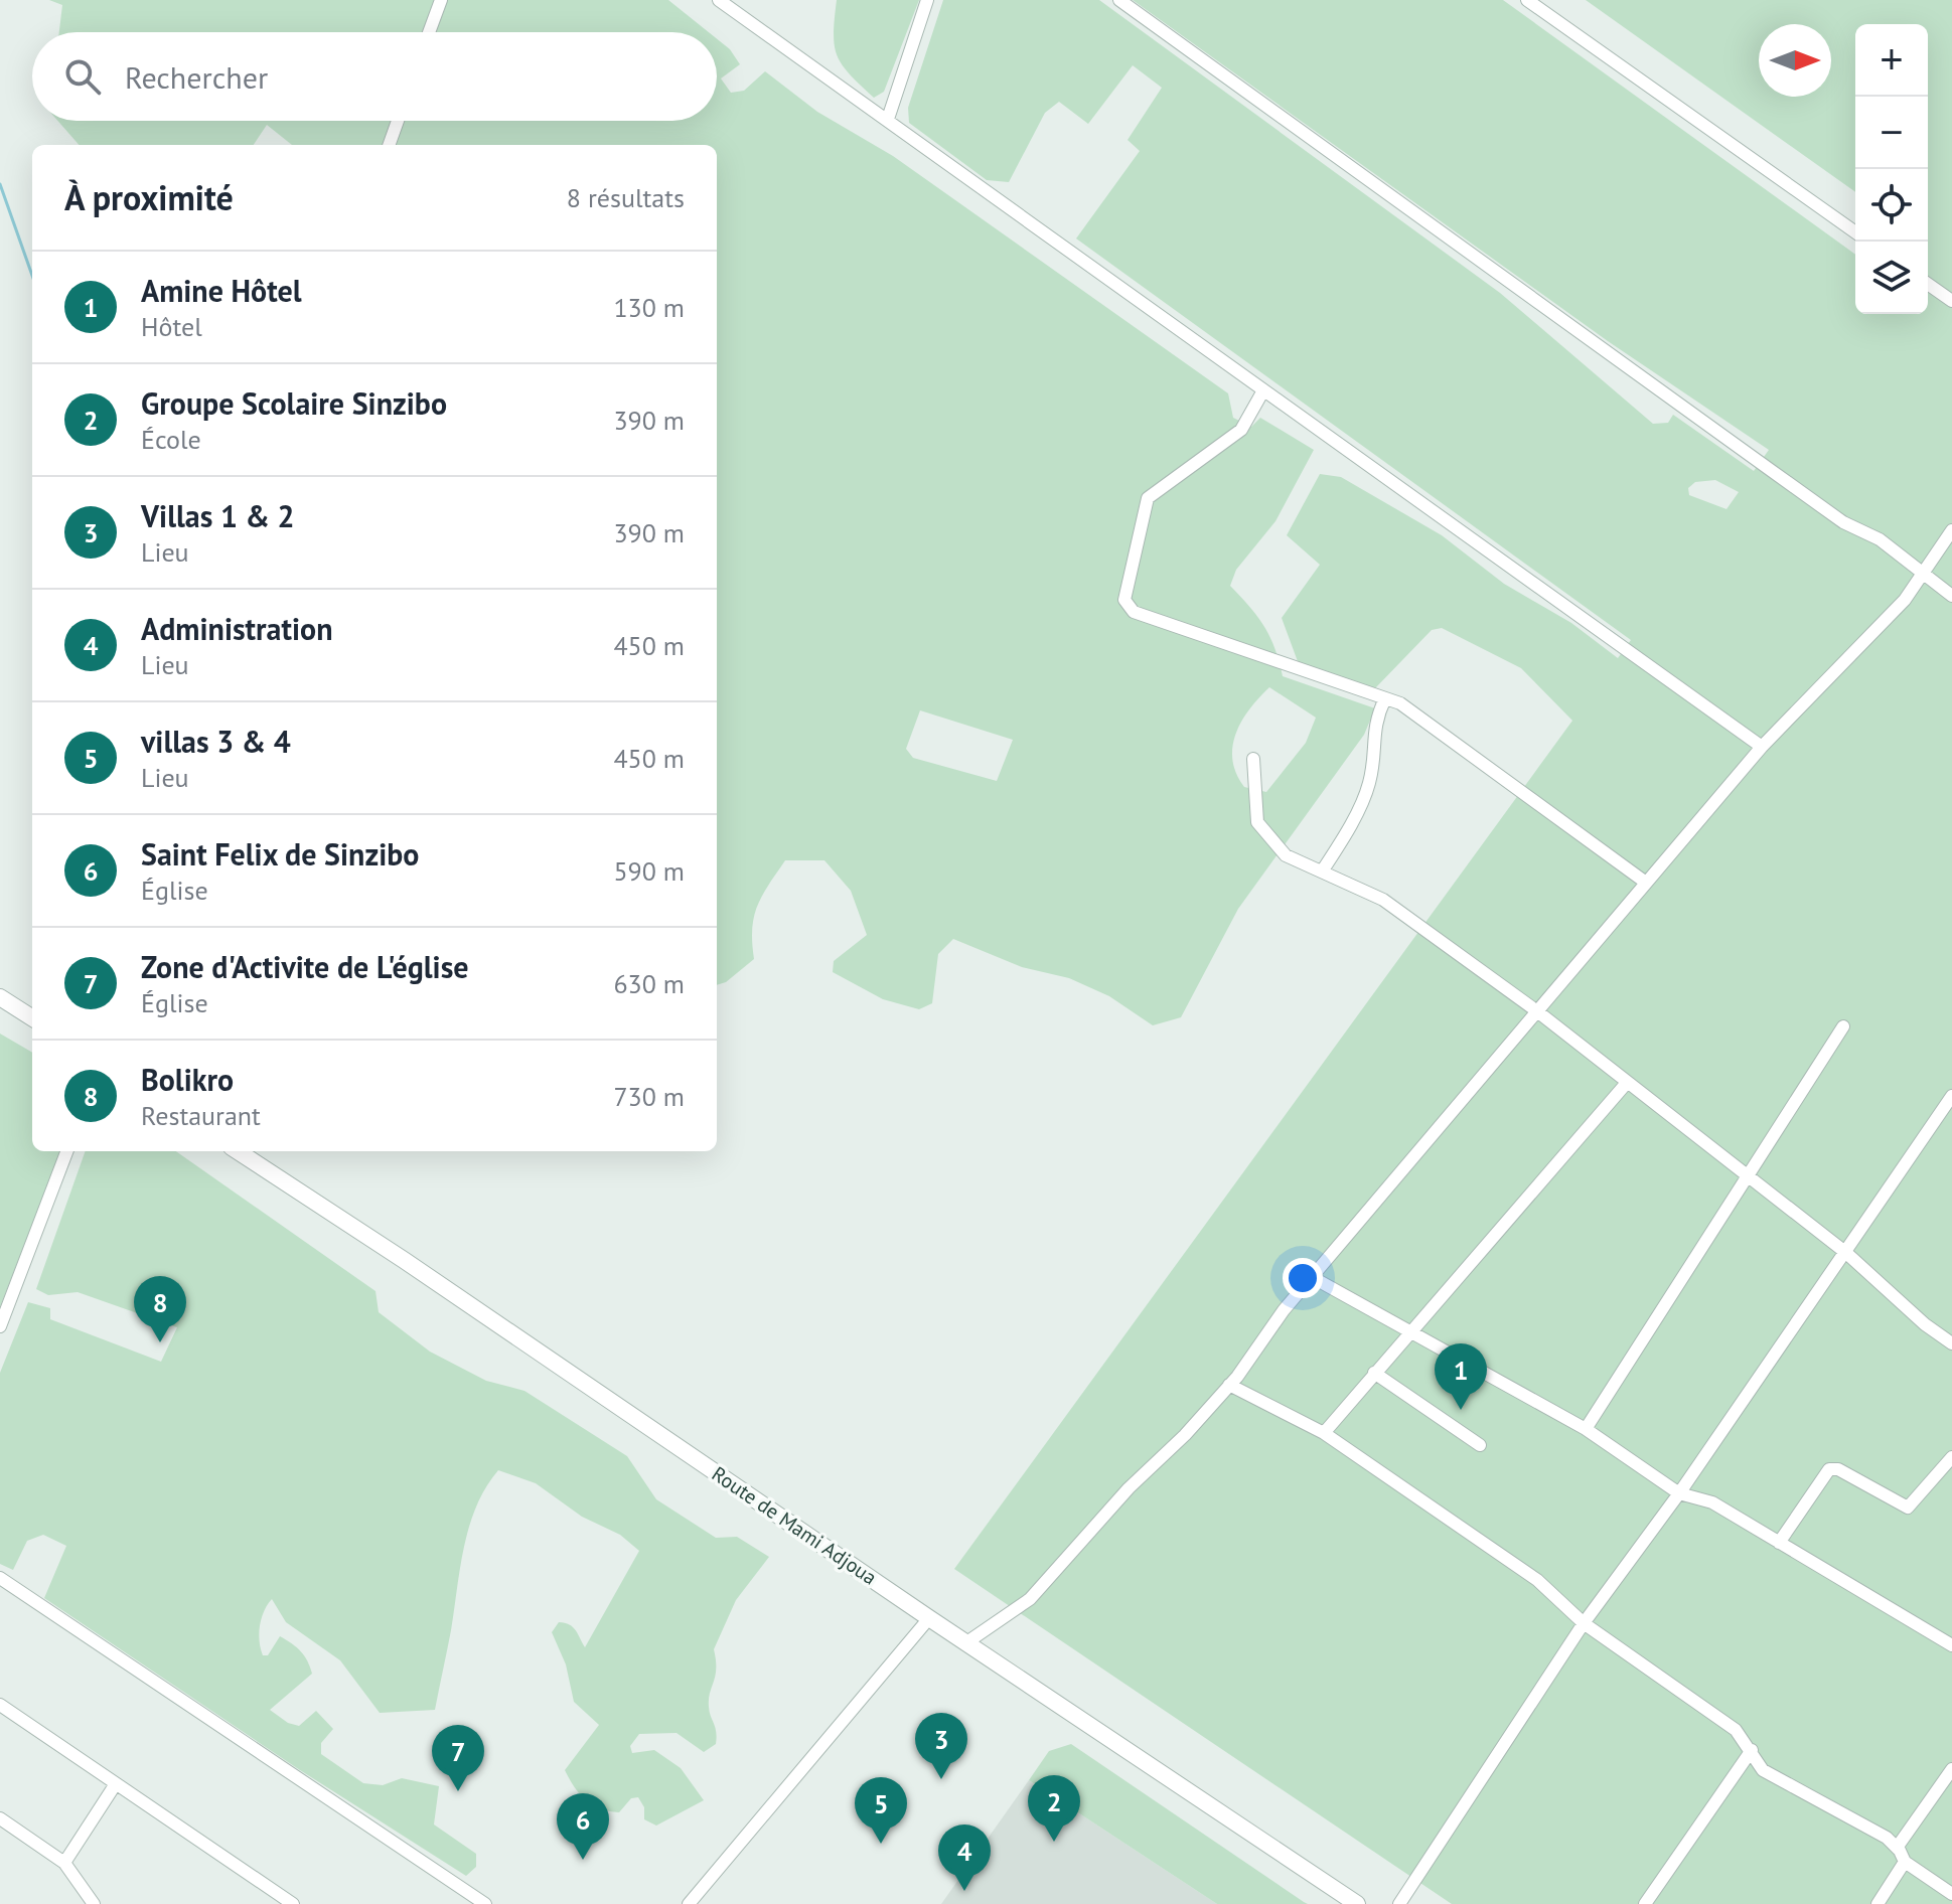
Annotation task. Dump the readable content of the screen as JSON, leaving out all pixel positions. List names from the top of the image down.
{
  "streets": {
    "street": ["Route de Mami Adjoua"]
  },
  "north": "right",
  "page": {
    "map_buttons": ["+", "−"],
    "search": "Rechercher",
    "heading": ["À proximité", "8 résultats"],
    "list": [
      {
        "mark": "1",
        "name": "Amine Hôtel",
        "note": "Hôtel",
        "value": "130 m"
      },
      {
        "mark": "2",
        "name": "Groupe Scolaire Sinzibo",
        "note": "École",
        "value": "390 m"
      },
      {
        "mark": "3",
        "name": "Villas 1 & 2",
        "note": "Lieu",
        "value": "390 m"
      },
      {
        "mark": "4",
        "name": "Administration",
        "note": "Lieu",
        "value": "450 m"
      },
      {
        "mark": "5",
        "name": "villas 3 & 4",
        "note": "Lieu",
        "value": "450 m"
      },
      {
        "mark": "6",
        "name": "Saint Felix de Sinzibo",
        "note": "Église",
        "value": "590 m"
      },
      {
        "mark": "7",
        "name": "Zone d'Activite de L'église",
        "note": "Église",
        "value": "630 m"
      },
      {
        "mark": "8",
        "name": "Bolikro",
        "note": "Restaurant",
        "value": "730 m"
      }
    ],
    "pins": [
      "8",
      "1",
      "3",
      "7",
      "2",
      "5",
      "6",
      "4"
    ]
  }
}
